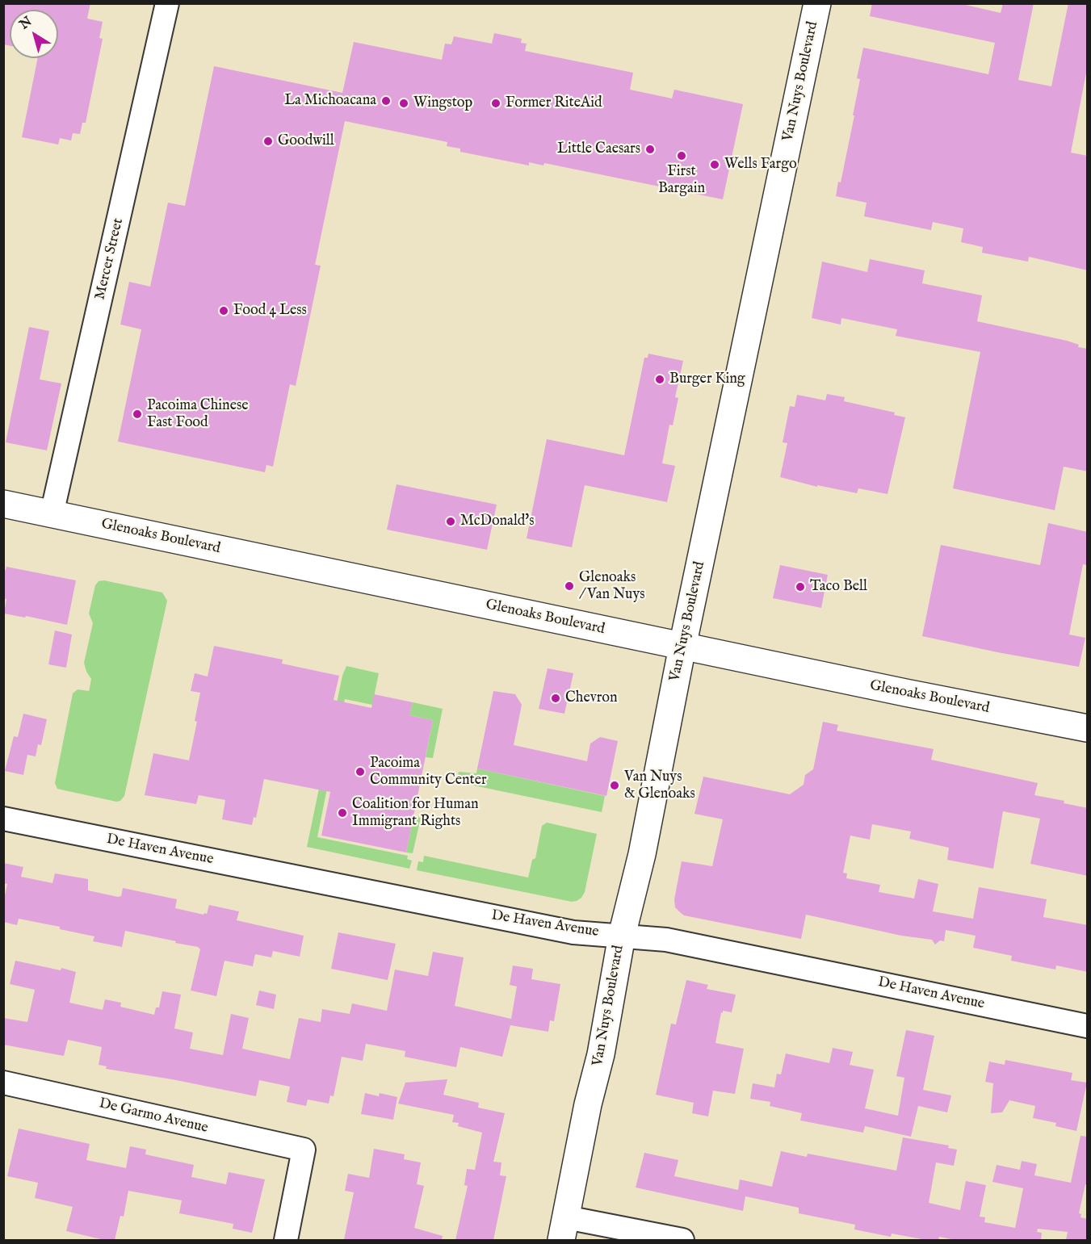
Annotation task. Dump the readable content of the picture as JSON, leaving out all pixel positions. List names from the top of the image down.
{
  "streets": {
    "main road": ["Van Nuys Boulevard", "Glenoaks Boulevard"],
    "street": ["Mercer Street", "De Haven Avenue", "De Garmo Avenue"]
  },
  "crossings": [
    ["Van Nuys Boulevard", "Glenoaks Boulevard"],
    ["Van Nuys Boulevard", "De Haven Avenue"],
    ["Mercer Street", "Glenoaks Boulevard"]
  ],
  "places": [
    "La Michoacana",
    "Wingstop",
    "Former RiteAid",
    "Goodwill",
    "Little Caesars",
    "First Bargain",
    "Wells Fargo",
    "Food 4 Less",
    "Burger King",
    "Pacoima Chinese Fast Food",
    "McDonald's",
    "Glenoaks / Van Nuys",
    "Taco Bell",
    "Chevron",
    "Pacoima Community Center",
    "Van Nuys & Glenoaks",
    "Coalition for Human Immigrant Rights"
  ],
  "north": "top left"
}
